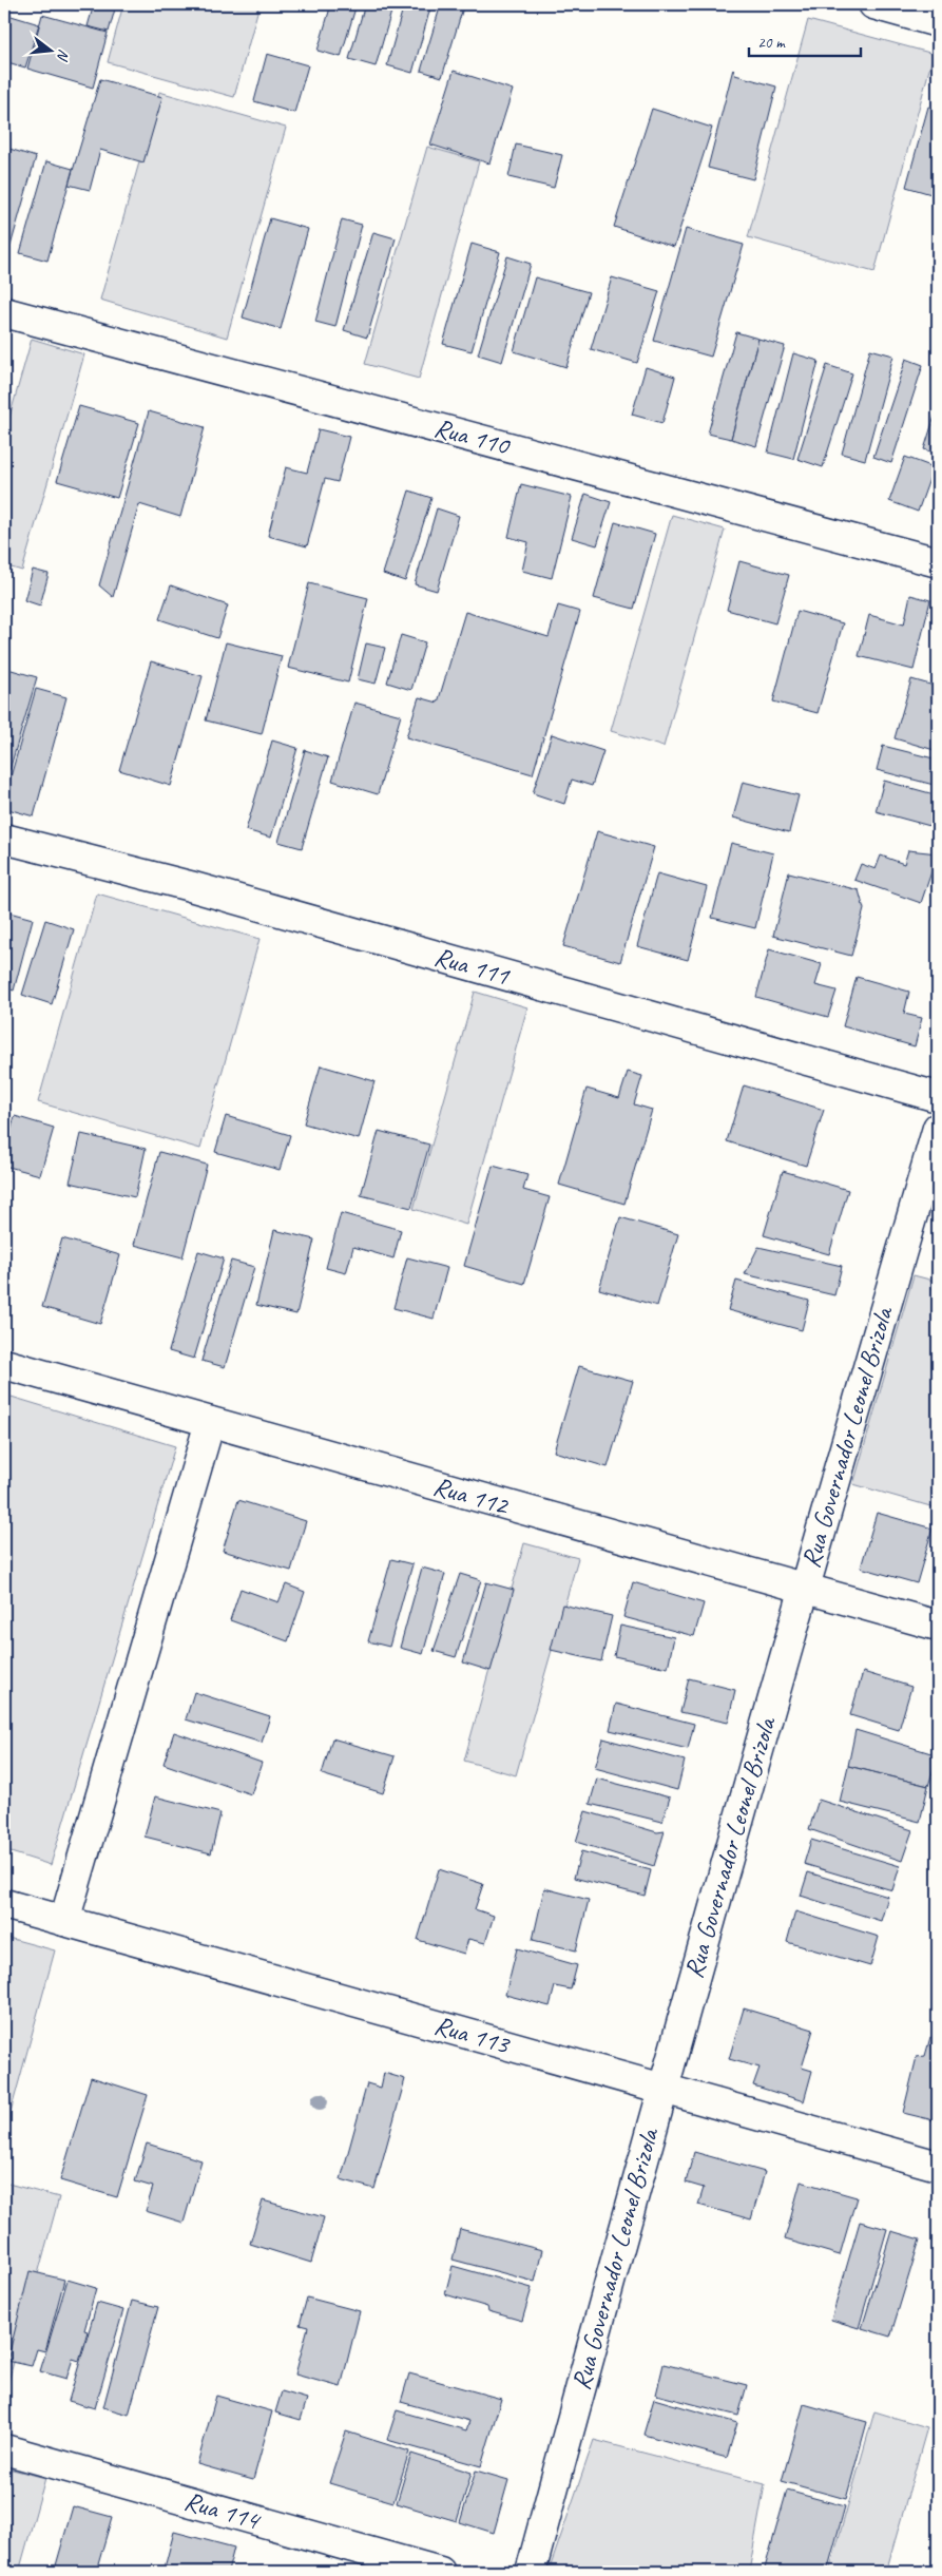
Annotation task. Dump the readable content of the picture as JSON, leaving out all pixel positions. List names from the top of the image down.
{
  "streets": {
    "street": [
      "Rua 110",
      "Rua 111",
      "Rua Governador Leonel Brizola",
      "Rua 112",
      "Rua 113",
      "Rua 114"
    ]
  },
  "crossings": [
    ["Rua Governador Leonel Brizola", "Rua 112"],
    ["Rua Governador Leonel Brizola", "Rua 113"]
  ],
  "scale_bar": "20 m",
  "north": "right"
}
